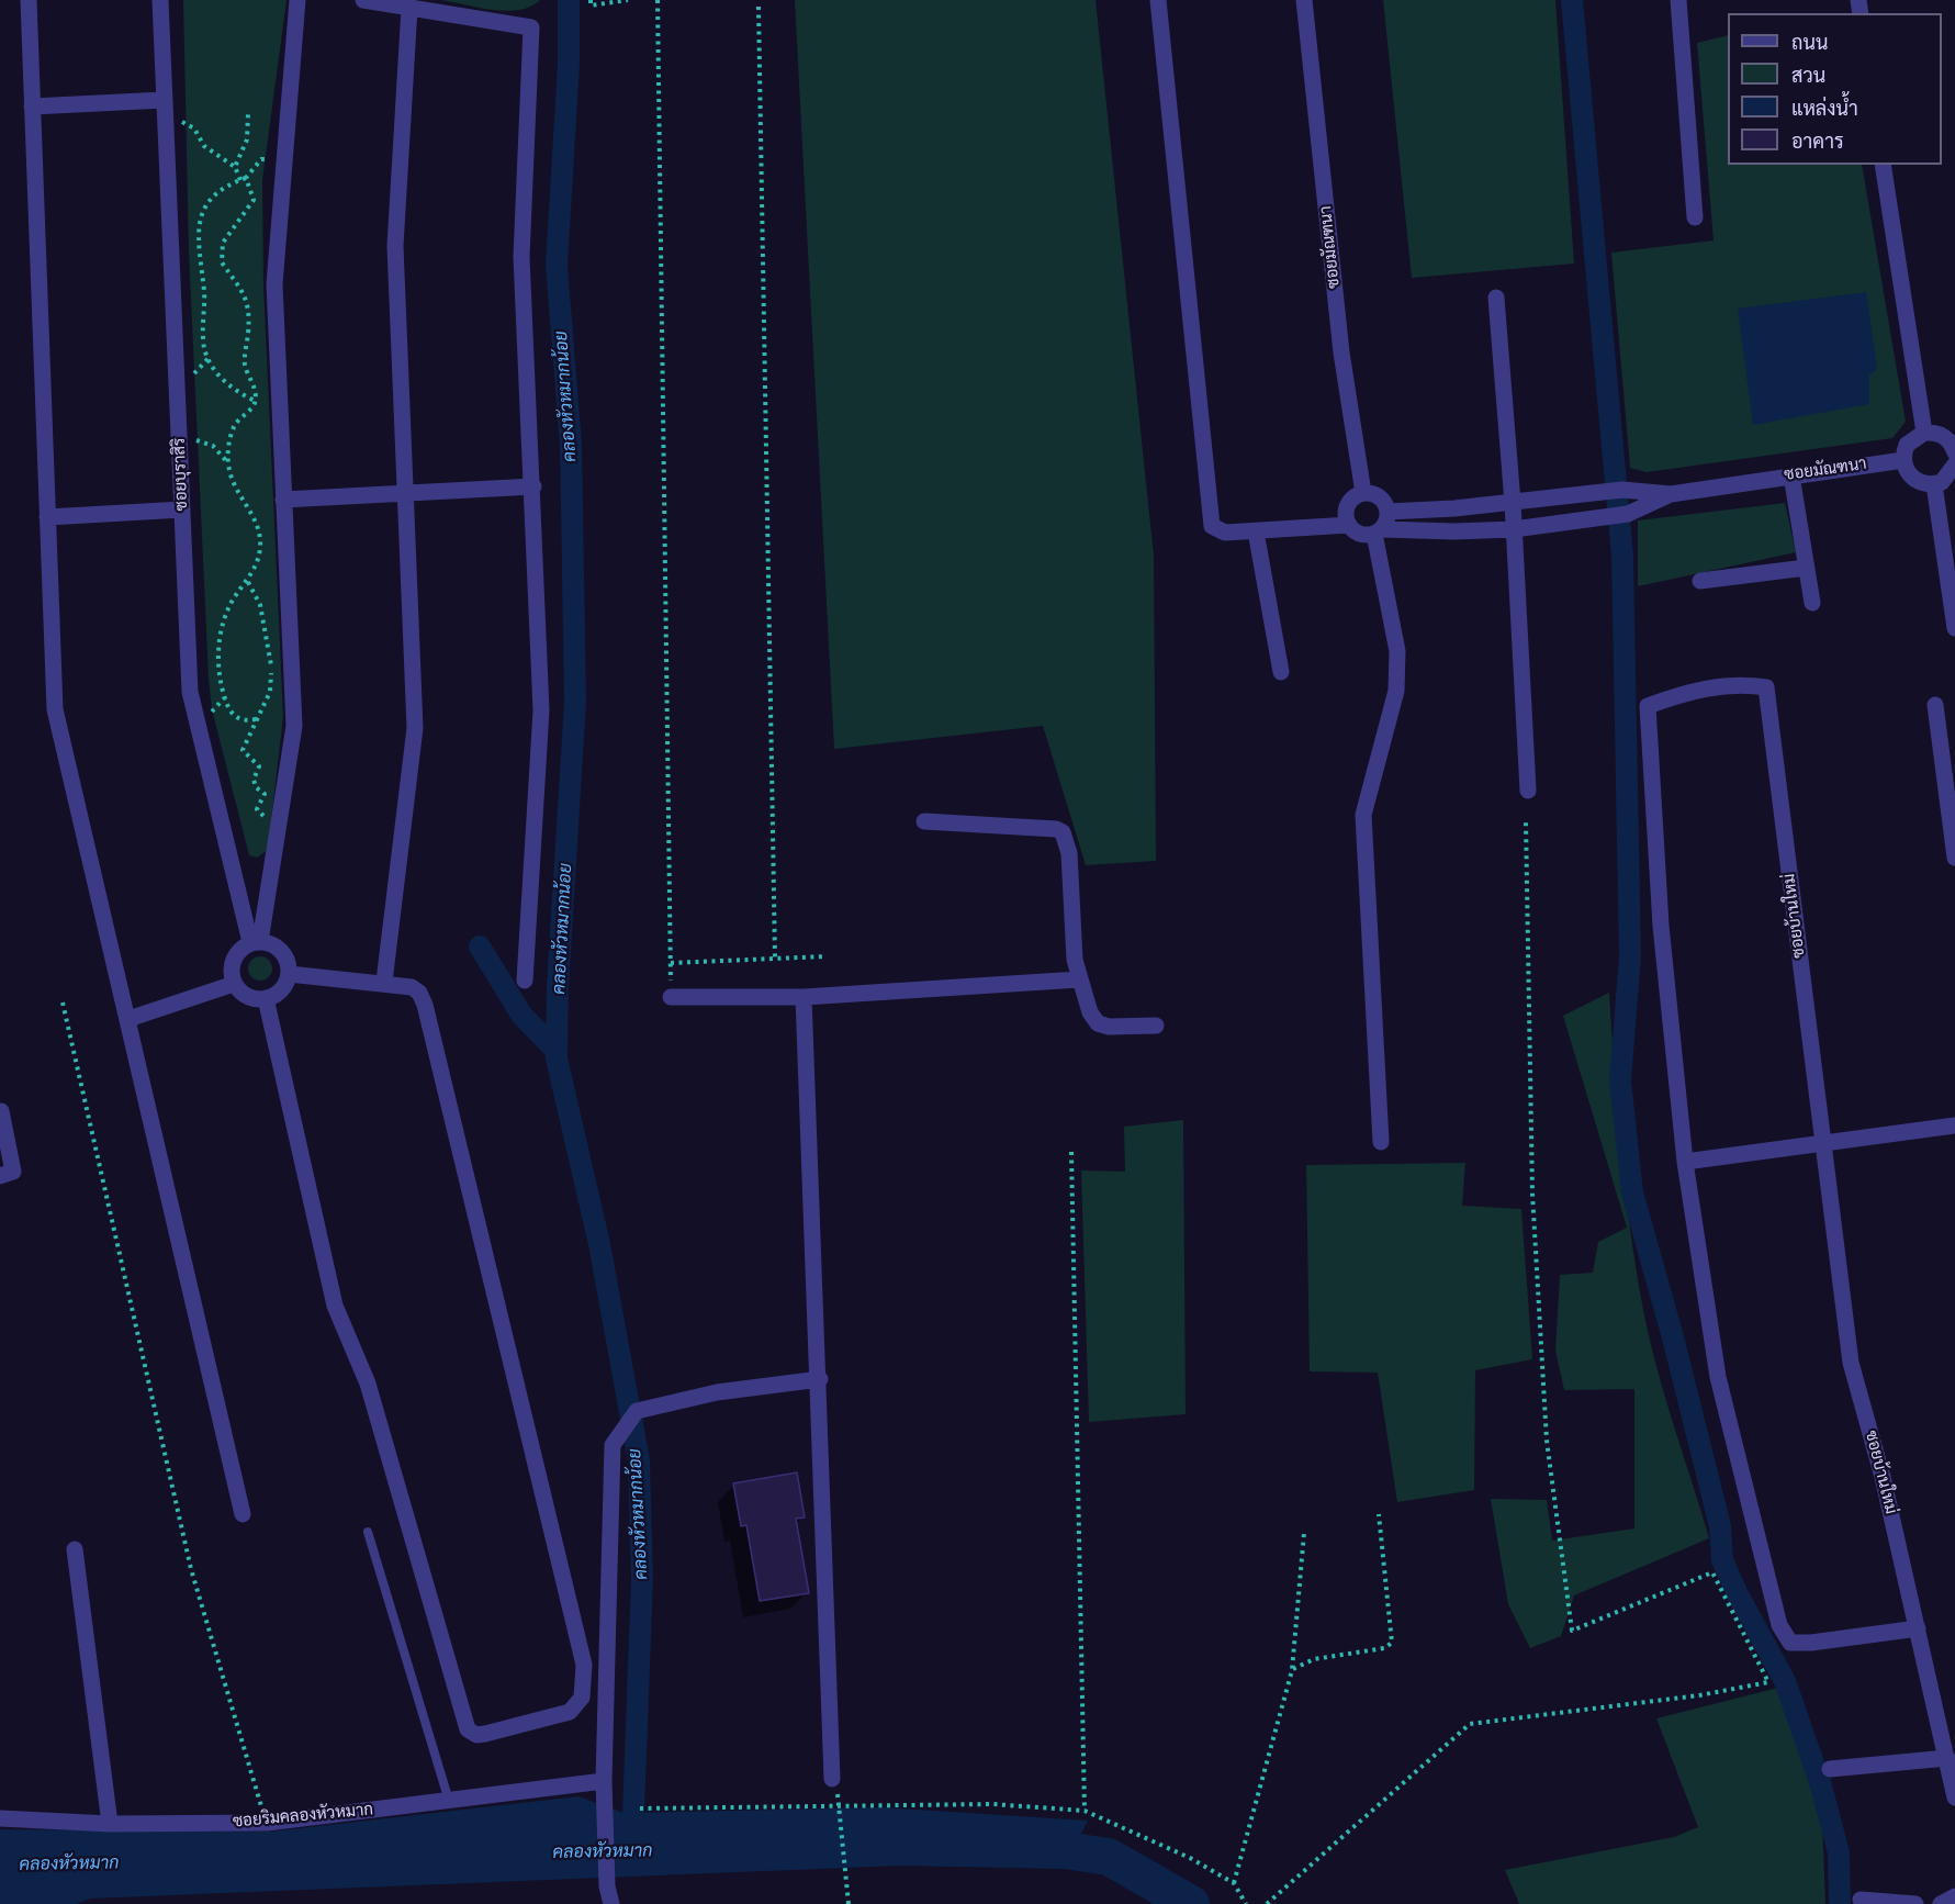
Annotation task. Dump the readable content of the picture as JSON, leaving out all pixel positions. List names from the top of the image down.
{
  "streets": {
    "street": [
      "ซอยมัณฑนา",
      "ซอยบุราสิริ",
      "ซอยบ้านใหม่",
      "ซอยริมคลองหัวหมาก"
    ]
  },
  "water": ["คลองหัวหมากน้อย", "คลองหัวหมาก"],
  "legend": [
    "ถนน",
    "สวน",
    "แหล่งน้ำ",
    "อาคาร"
  ]
}
